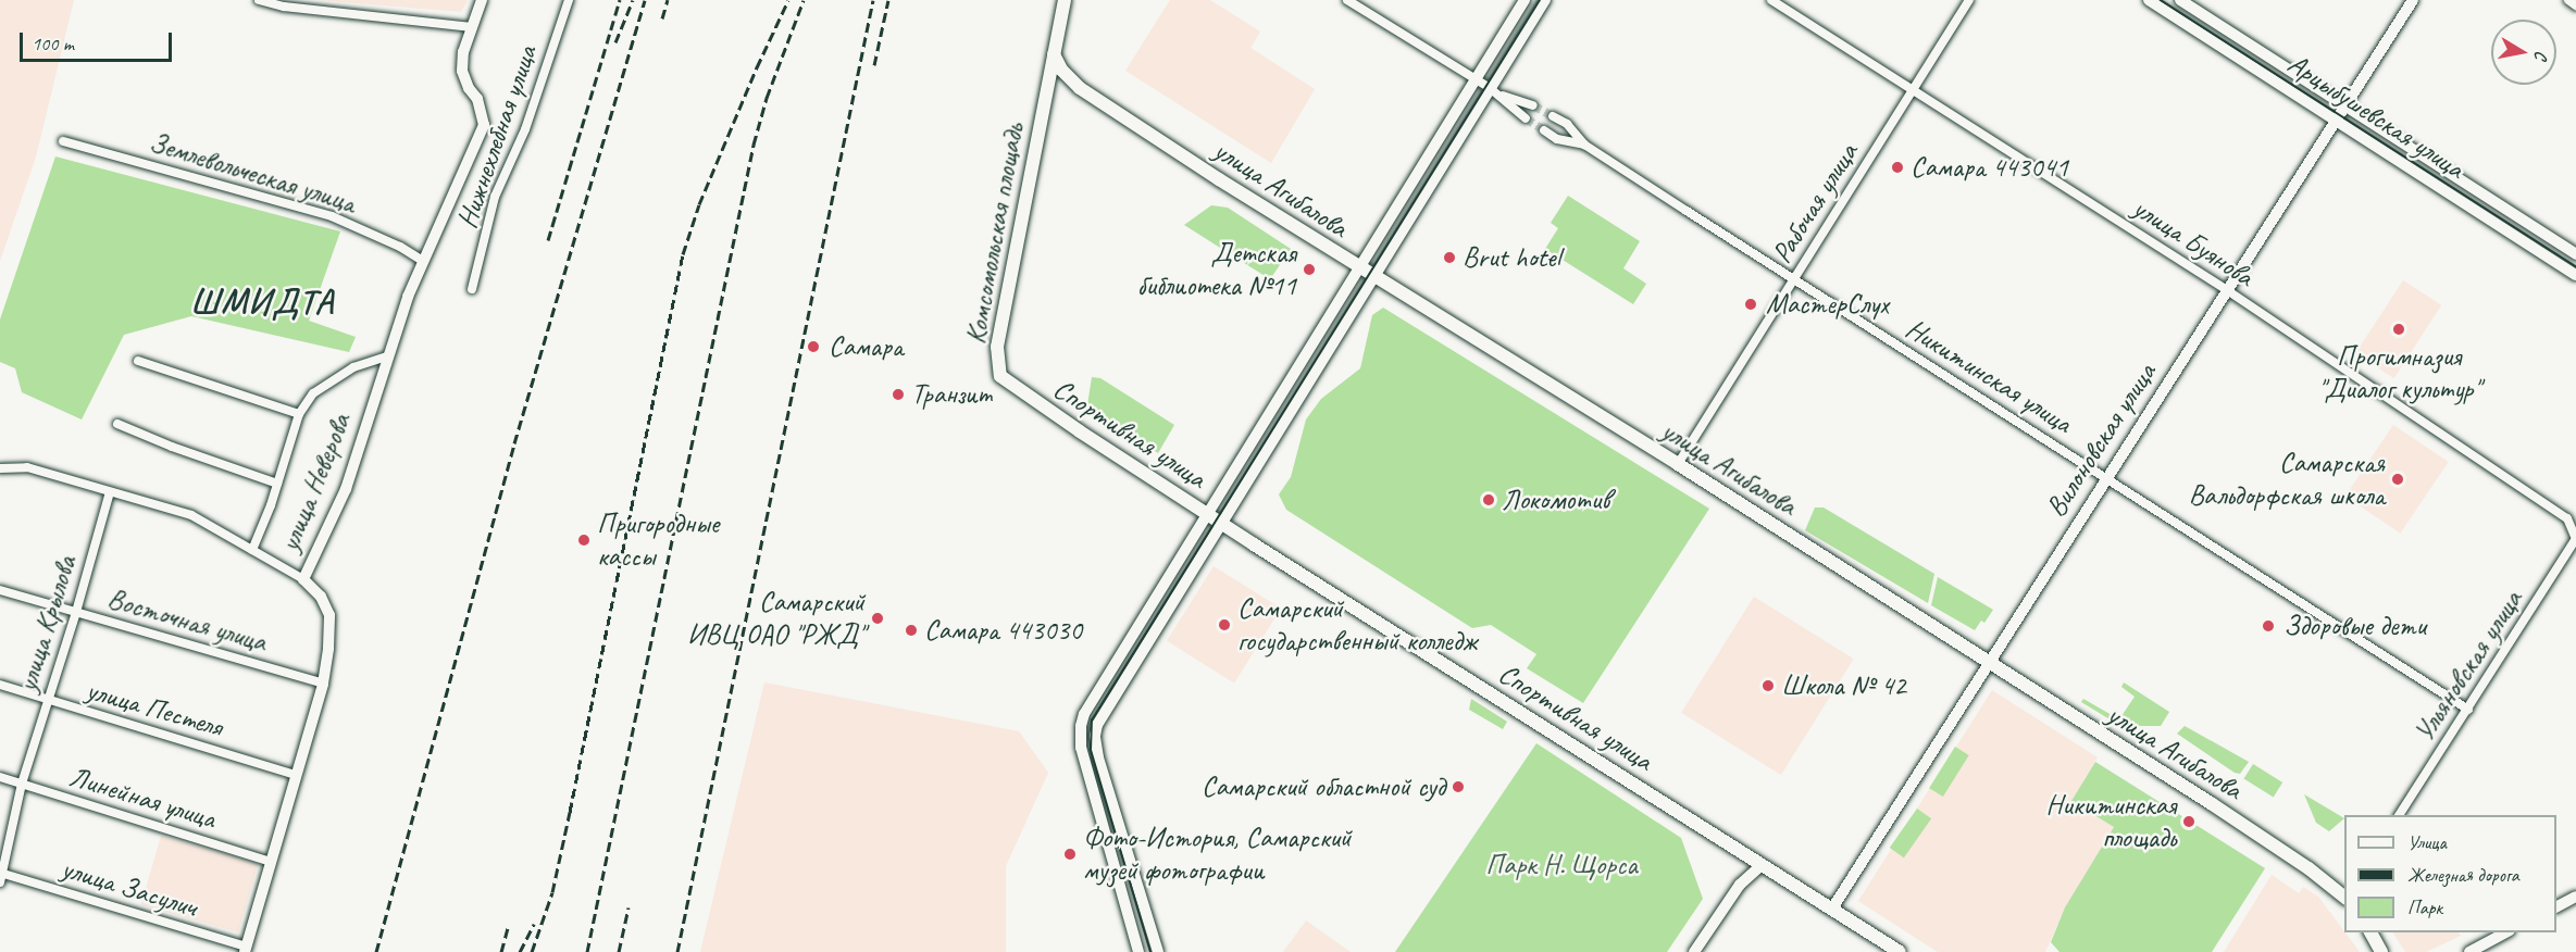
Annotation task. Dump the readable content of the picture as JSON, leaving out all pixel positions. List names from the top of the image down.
{
  "streets": {
    "main road": [
      "Арцыбушевская улица",
      "улица Агибалова",
      "Комсомольская площадь",
      "Спортивная улица",
      "Вилоновская улица",
      "улица Неверова"
    ],
    "street": [
      "Нижнехлебная улица",
      "Землевольческая улица",
      "Рабочая улица",
      "улица Буянова",
      "Никитинская улица",
      "Восточная улица",
      "улица Крылова",
      "Ульяновская улица",
      "улица Пестеля",
      "Линейная улица",
      "улица Засулич"
    ]
  },
  "crossings": [
    ["Арцыбушевская улица", "Вилоновская улица"],
    ["Землевольческая улица", "улица Неверова"],
    ["улица Агибалова", "Рабочая улица"],
    ["улица Агибалова", "Комсомольская площадь"],
    ["улица Агибалова", "Вилоновская улица"],
    ["Рабочая улица", "улица Буянова"],
    ["Рабочая улица", "Никитинская улица"],
    ["Комсомольская площадь", "Спортивная улица"],
    ["улица Буянова", "Вилоновская улица"],
    ["улица Буянова", "Ульяновская улица"],
    ["Никитинская улица", "Вилоновская улица"],
    ["Никитинская улица", "Ульяновская улица"],
    ["Спортивная улица", "Вилоновская улица"],
    ["улица Неверова", "Восточная улица"],
    ["улица Неверова", "улица Пестеля"],
    ["улица Неверова", "Линейная улица"],
    ["улица Неверова", "улица Засулич"],
    ["Восточная улица", "улица Крылова"],
    ["улица Крылова", "улица Пестеля"],
    ["улица Крылова", "Линейная улица"],
    ["улица Крылова", "улица Засулич"]
  ],
  "districts": ["ШМИДТА"],
  "parks": ["Парк Н. Щорса"],
  "places": [
    "Самара 443041",
    "Brut hotel",
    "Детская библиотека №11",
    "МастерСлух",
    "Прогимназия \"Диалог культур\"",
    "Самара",
    "Транзит",
    "Самарская Вальдорфская школа",
    "Локомотив",
    "Пригородные кассы",
    "Самарский ИВЦ ОАО \"РЖД\"",
    "Самарский государственный колледж",
    "Здоровые дети",
    "Самара 443030",
    "Школа № 42",
    "Самарский областной суд",
    "Никитинская площадь",
    "Фото-История, Самарский музей фотографии"
  ],
  "legend": ["Улица", "Железная дорога", "Парк"],
  "scale_bar": "100 m",
  "north": "right"
}
